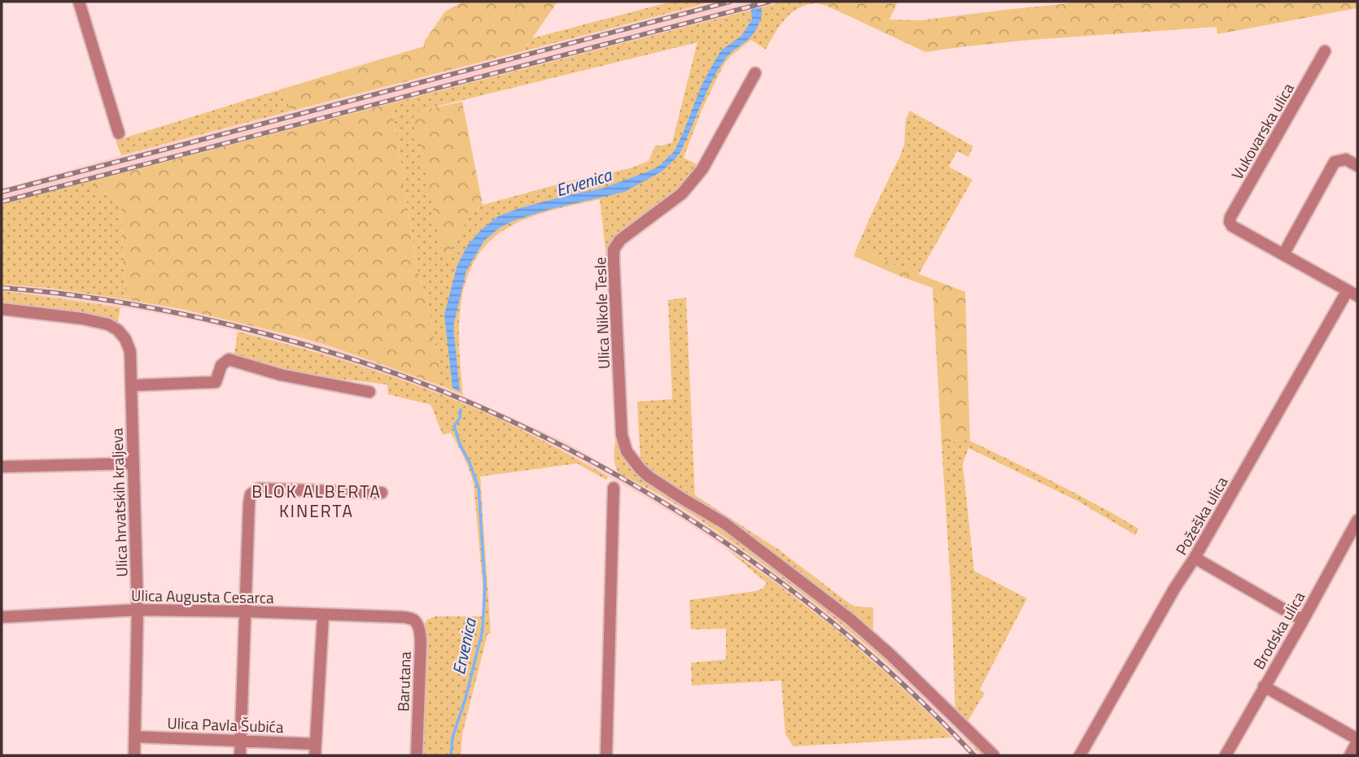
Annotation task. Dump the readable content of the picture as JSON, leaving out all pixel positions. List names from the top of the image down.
{
  "streets": {
    "street": [
      "Vukovarska ulica",
      "Ulica Nikole Tesle",
      "Ulica hrvatskih kraljeva",
      "Požeška ulica",
      "Ulica Augusta Cesarca",
      "Brodska ulica",
      "Barutana",
      "Ulica Pavla Šubića"
    ]
  },
  "crossings": [
    ["Ulica hrvatskih kraljeva", "Ulica Augusta Cesarca"],
    ["Ulica hrvatskih kraljeva", "Ulica Pavla Šubića"],
    ["Ulica Augusta Cesarca", "Barutana"],
    ["Ulica Augusta Cesarca", "Ulica Pavla Šubića"]
  ],
  "districts": ["BLOK ALBERTA KINERTA"],
  "water": ["Ervenica"]
}
